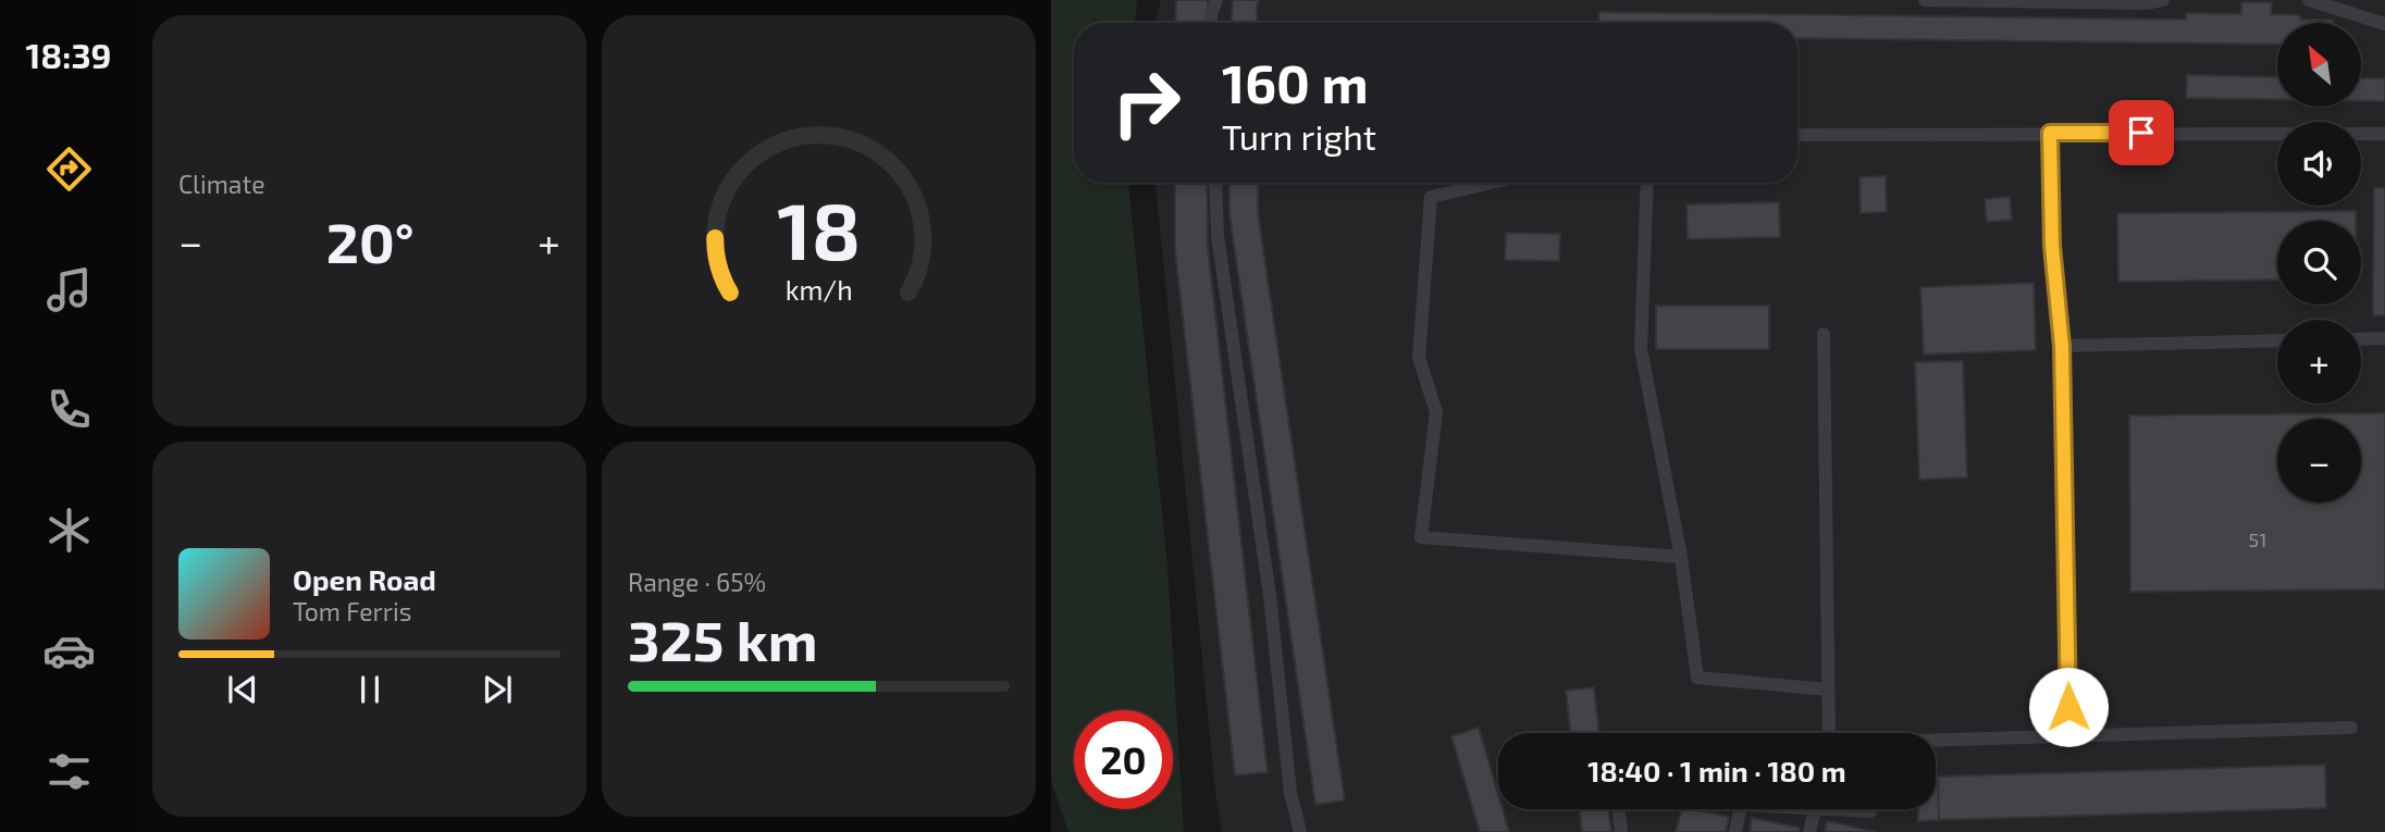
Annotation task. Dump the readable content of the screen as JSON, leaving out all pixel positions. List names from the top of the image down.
{
  "house_numbers": ["51"],
  "north": "top left",
  "page": {
    "tabs": "18:39",
    "tile": [
      "Climate",
      ["Range · 65%", "325 km"]
    ],
    "map_buttons": ["+", "−"],
    "turn": ["160 m", "Turn right"],
    "heat": ["−", "20°", "+"],
    "song": ["Open Road", "Tom Ferris"],
    "limit": "20",
    "trip": "18:40 · 1 min · 180 m",
    "gauge": ["18", "km/h"]
  }
}
